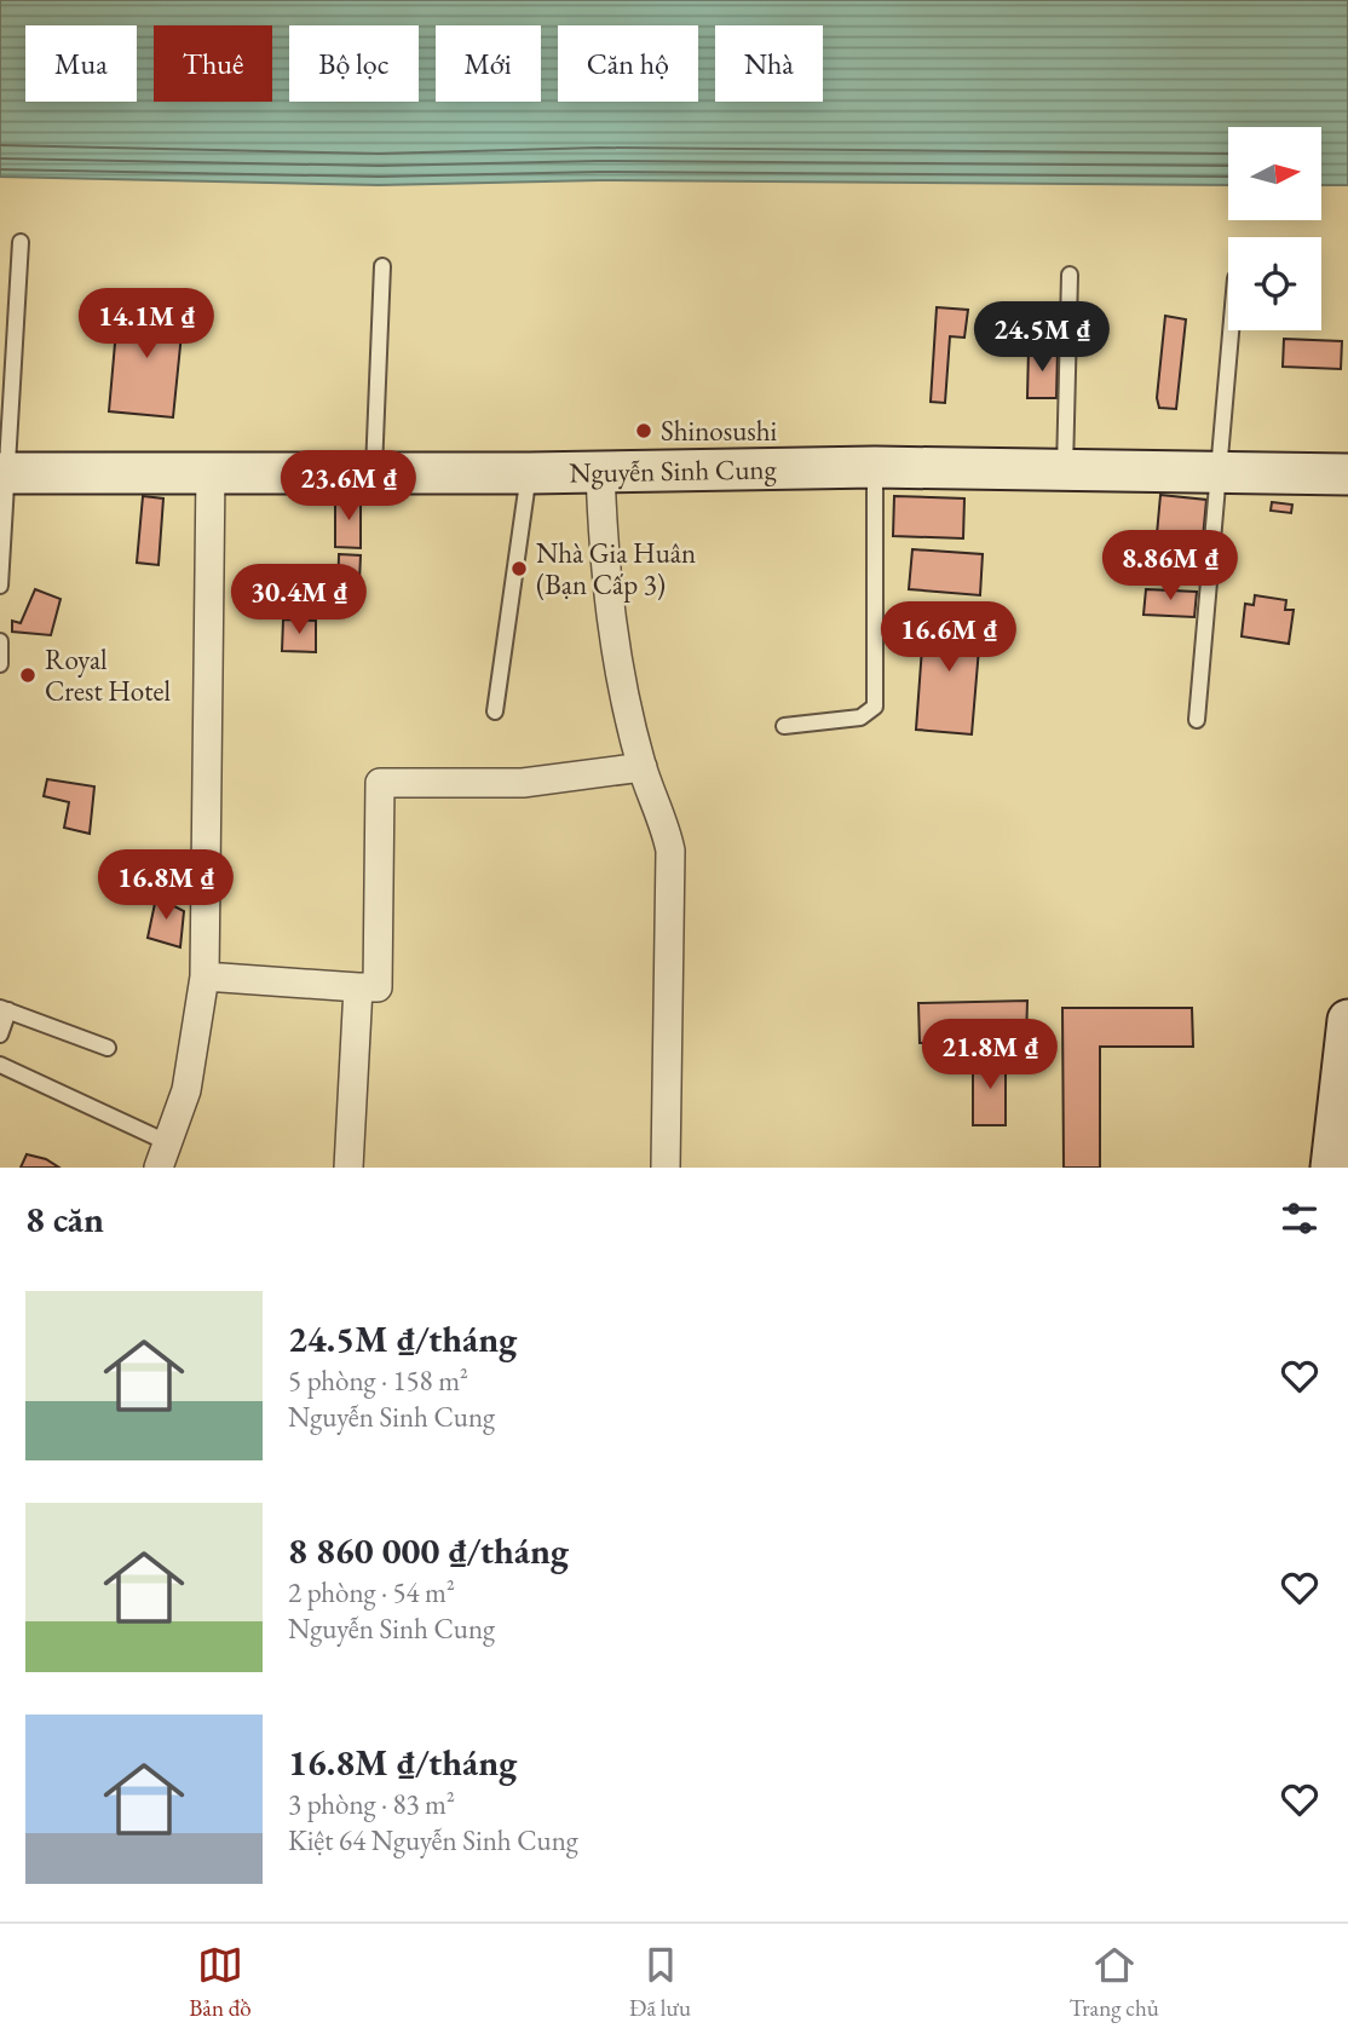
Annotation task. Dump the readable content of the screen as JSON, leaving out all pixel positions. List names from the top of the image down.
{
  "streets": {
    "main road": ["Nguyễn Sinh Cung"]
  },
  "places": ["Shinosushi", "Nhà Gia Huân (Bạn Cấp 3)", "Royal Crest Hotel"],
  "north": "right",
  "page": {
    "chip": [
      "Mua",
      "Thuê",
      "Bộ lọc",
      "Mới",
      "Căn hộ",
      "Nhà"
    ],
    "price": [
      "14.1M ₫",
      "24.5M ₫",
      "23.6M ₫",
      "8.86M ₫",
      "30.4M ₫",
      "16.6M ₫",
      "16.8M ₫",
      "21.8M ₫"
    ],
    "heading": "8 căn",
    "list": [
      {
        "name": "24.5M ₫/tháng",
        "note": "5 phòng · 158 m² · Nguyễn Sinh Cung"
      },
      {
        "name": "8 860 000 ₫/tháng",
        "note": "2 phòng · 54 m² · Nguyễn Sinh Cung"
      },
      {
        "name": "16.8M ₫/tháng",
        "note": "3 phòng · 83 m² · Kiệt 64 Nguyễn Sinh Cung"
      }
    ],
    "tabs": ["Bản đồ", "Đã lưu", "Trang chủ"]
  }
}
